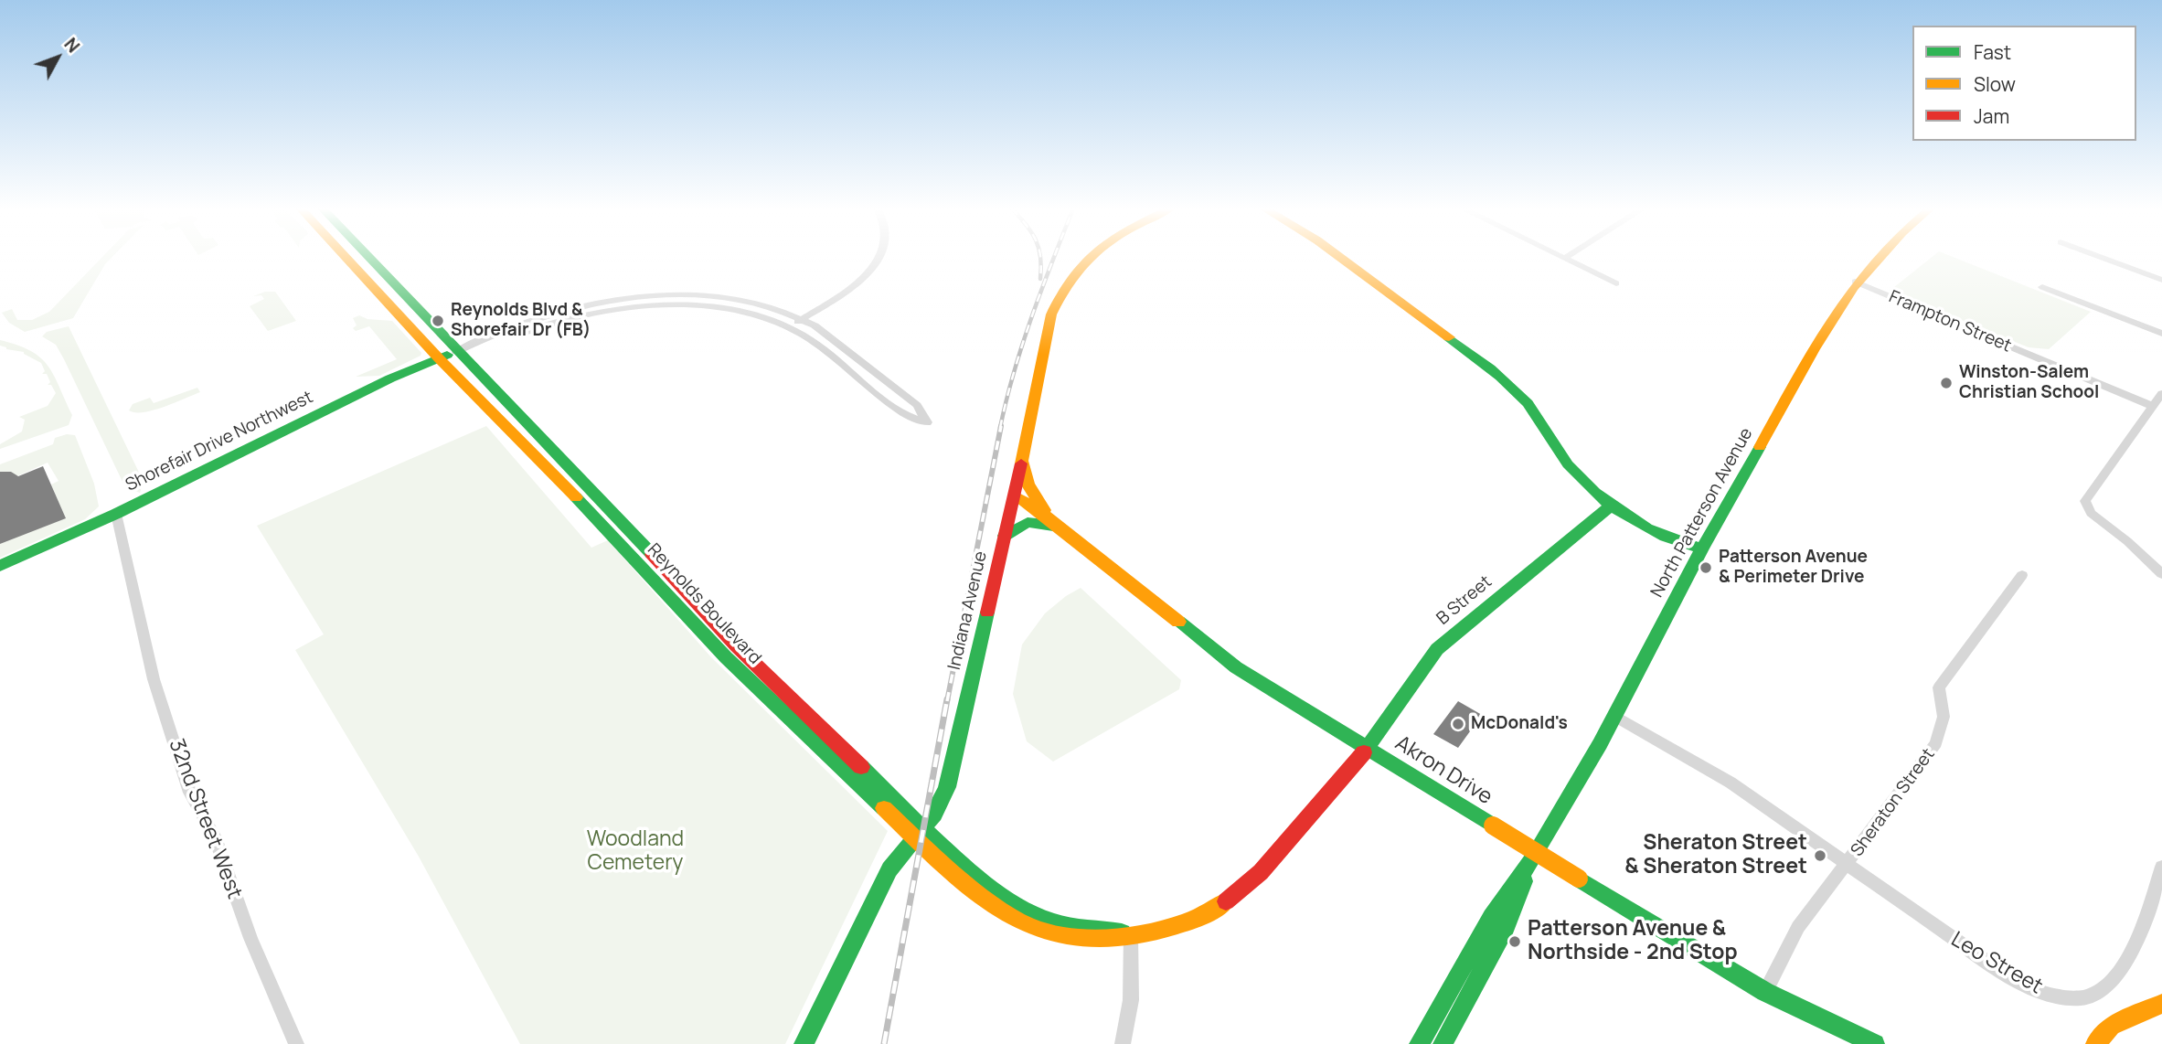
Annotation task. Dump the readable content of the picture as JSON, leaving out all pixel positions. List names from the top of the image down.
{
  "streets": {
    "main road": [
      "Shorefair Drive Northwest",
      "North Patterson Avenue",
      "B Street",
      "Reynolds Boulevard",
      "Indiana Avenue",
      "Akron Drive"
    ],
    "street": [
      "Frampton Street",
      "Sheraton Street",
      "32nd Street West",
      "Leo Street"
    ]
  },
  "crossings": [
    ["Frampton Street", "North Patterson Avenue"],
    ["Shorefair Drive Northwest", "Reynolds Boulevard"],
    ["Shorefair Drive Northwest", "32nd Street West"],
    ["North Patterson Avenue", "Sheraton Street"],
    ["B Street", "Reynolds Boulevard"],
    ["B Street", "Akron Drive"],
    ["Reynolds Boulevard", "Indiana Avenue"],
    ["Reynolds Boulevard", "Akron Drive"],
    ["Indiana Avenue", "Akron Drive"],
    ["Akron Drive", "Sheraton Street"],
    ["Sheraton Street", "Leo Street"]
  ],
  "parks": ["Woodland Cemetery"],
  "places": [
    "Reynolds Blvd & Shorefair Dr (FB)",
    "Winston-Salem Christian School",
    "Patterson Avenue & Perimeter Drive",
    "McDonald's",
    "Sheraton Street & Sheraton Street",
    "Patterson Avenue & Northside - 2nd Stop"
  ],
  "legend": ["Fast", "Slow", "Jam"],
  "north": "top right"
}
